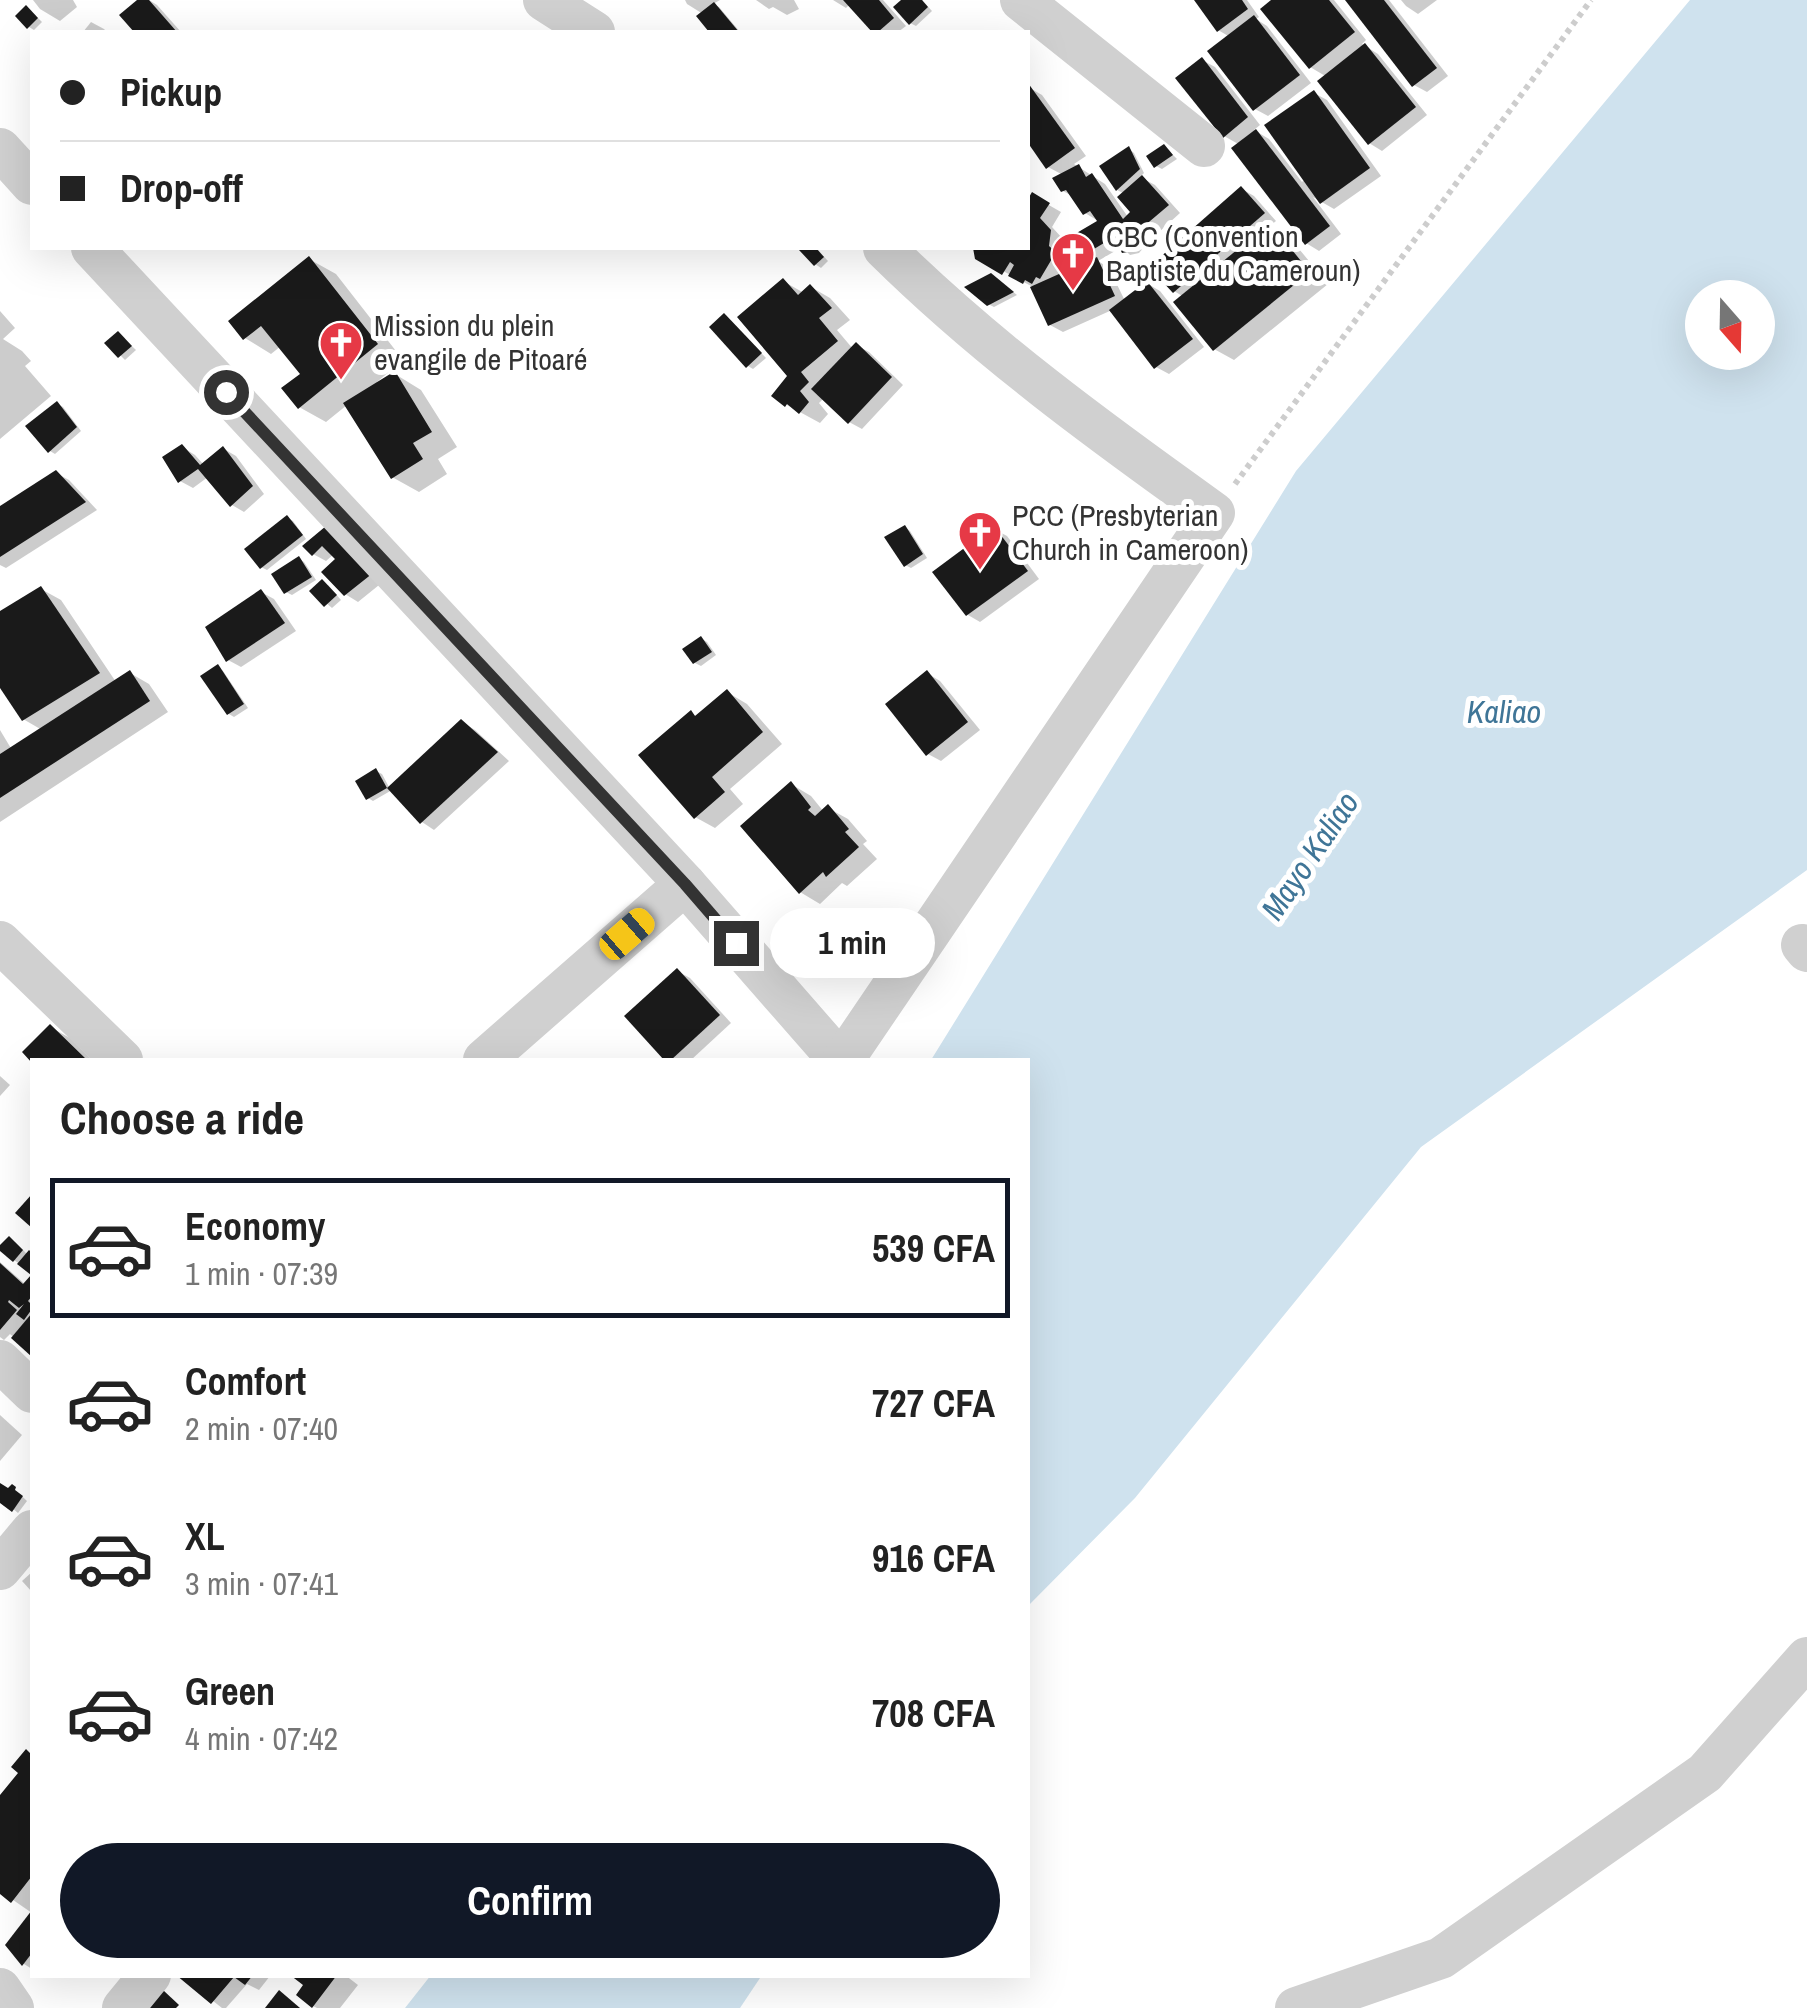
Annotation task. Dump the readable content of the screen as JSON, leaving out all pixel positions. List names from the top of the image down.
{
  "water": ["Kaliao", "Mayo Kaliao"],
  "places": {
    "church": ["CBC (Convention Baptiste du Cameroun)", "Mission du plein evangile de Pitoaré", "PCC (Presbyterian Church in Cameroon)"]
  },
  "north": "bottom",
  "page": {
    "banner": ["Pickup", "Drop-off"],
    "bubble": "1 min",
    "heading": "Choose a ride",
    "list": [
      {
        "name": "Economy",
        "note": "1 min · 07:39",
        "value": "539 CFA"
      },
      {
        "name": "Comfort",
        "note": "2 min · 07:40",
        "value": "727 CFA"
      },
      {
        "name": "XL",
        "note": "3 min · 07:41",
        "value": "916 CFA"
      },
      {
        "name": "Green",
        "note": "4 min · 07:42",
        "value": "708 CFA"
      }
    ],
    "buttons": "Confirm"
  }
}
